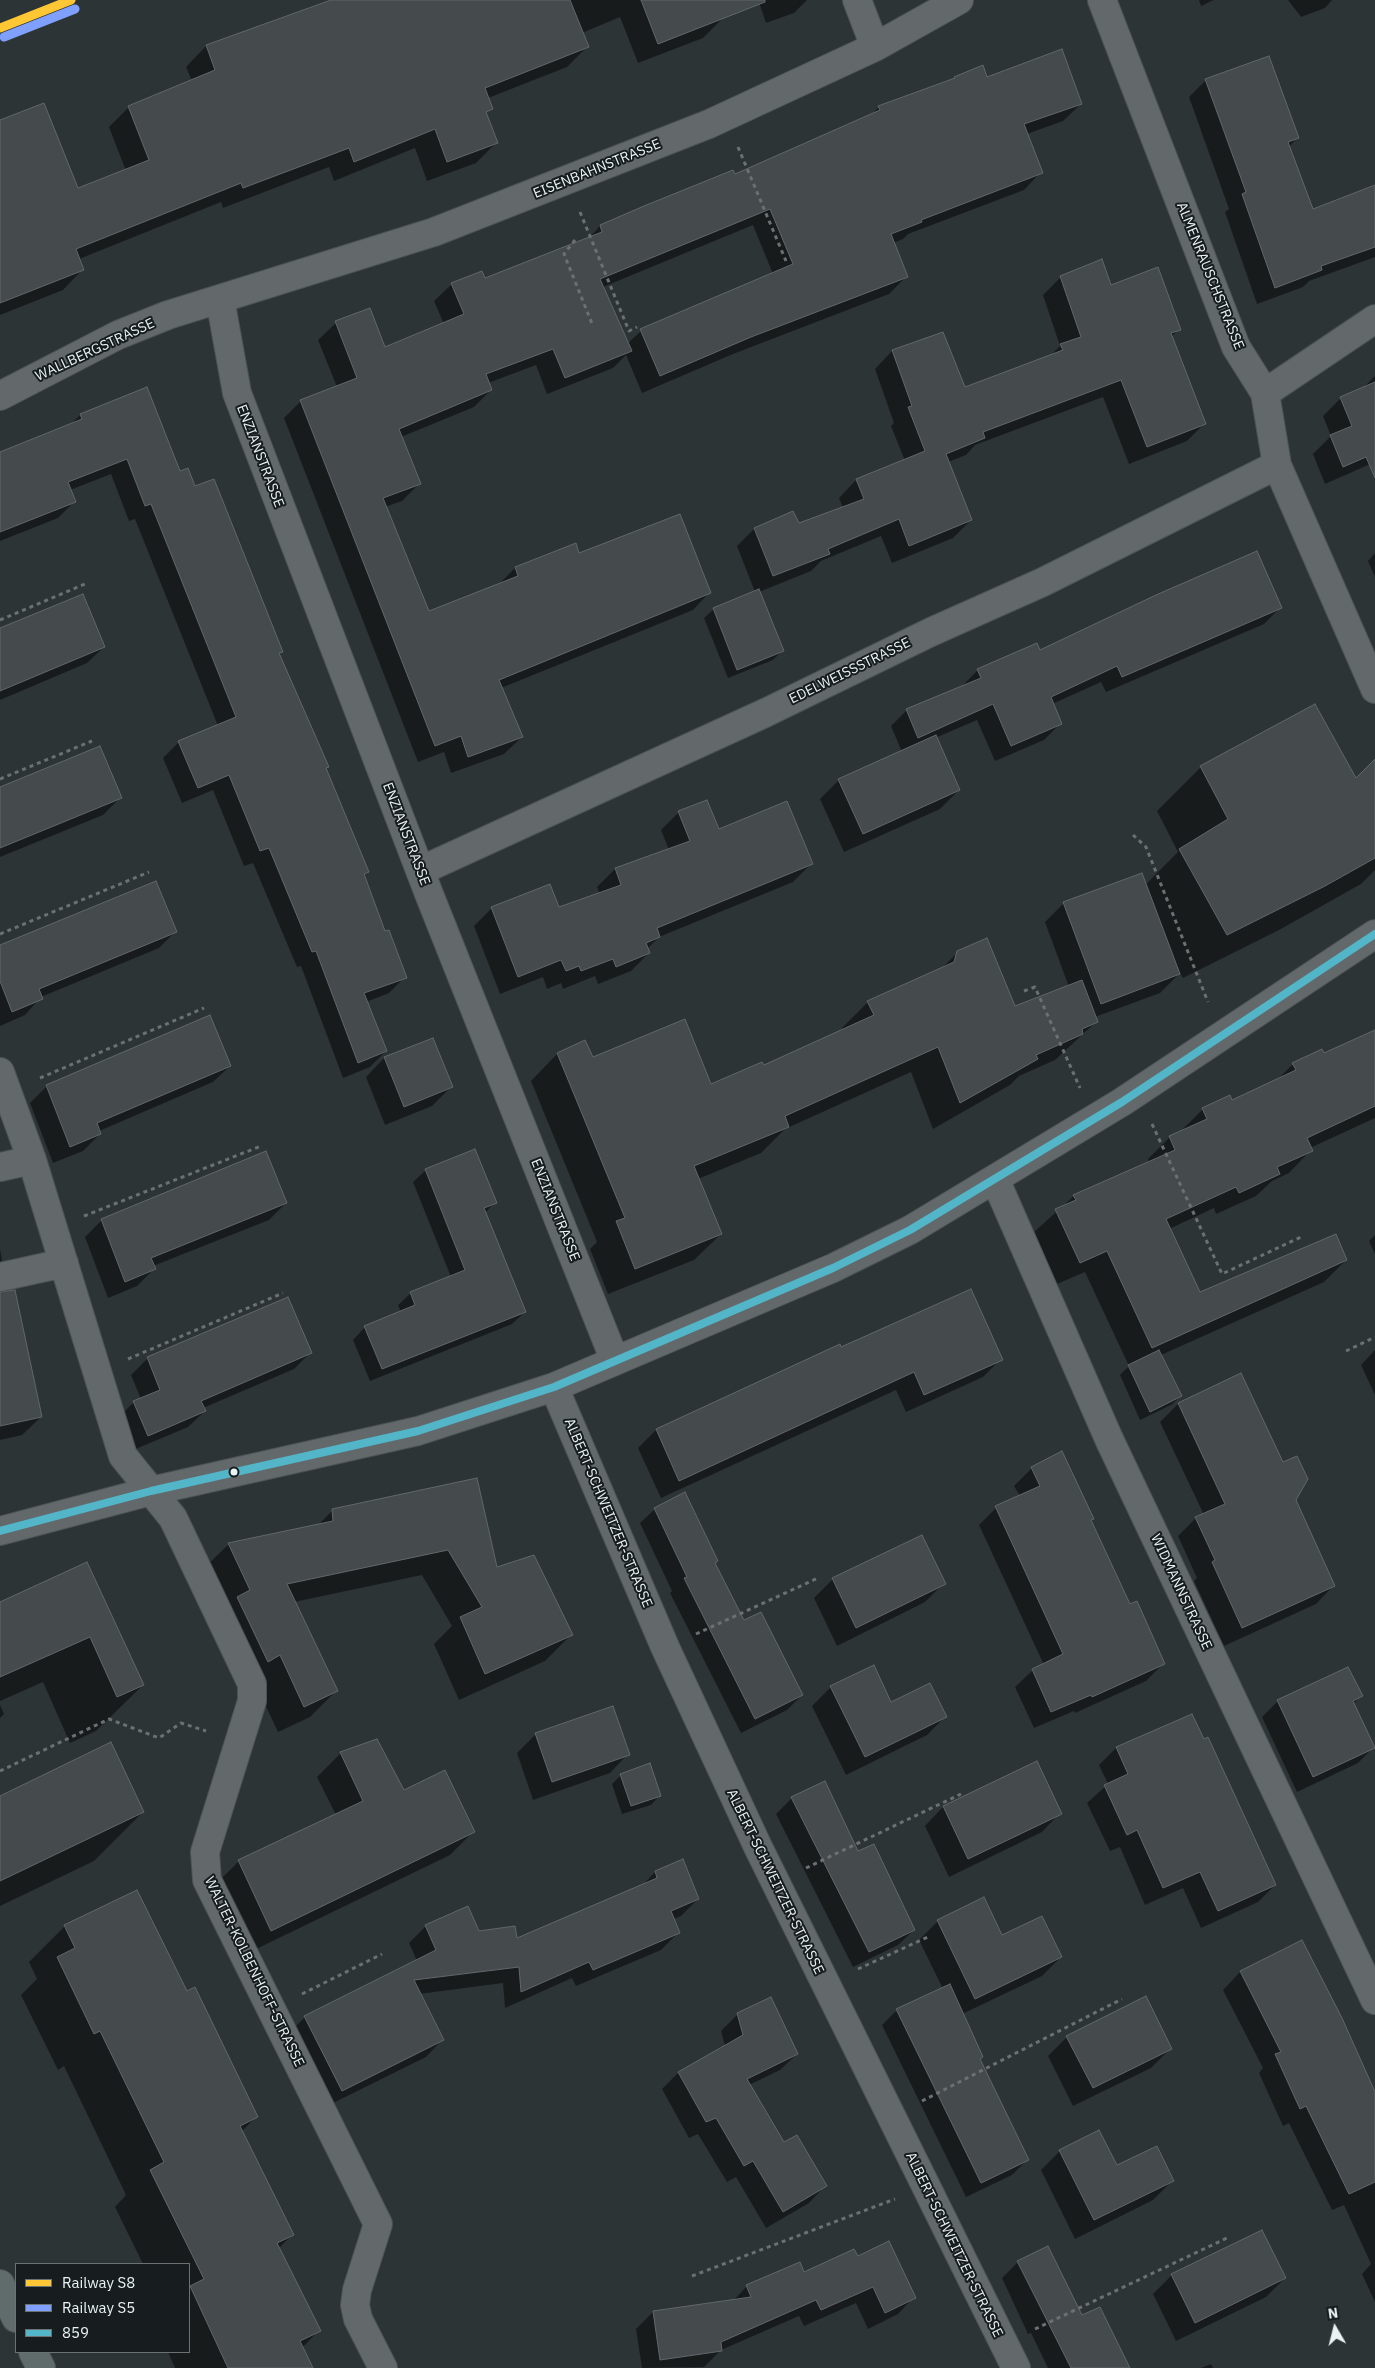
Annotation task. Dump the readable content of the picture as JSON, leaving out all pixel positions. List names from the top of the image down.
{
  "streets": {
    "street": [
      "EISENBAHNSTRASSE",
      "ALMENRAUSCHSTRASSE",
      "WALLBERGSTRASSE",
      "ENZIANSTRASSE",
      "EDELWEISSSTRASSE",
      "ALBERT-SCHWEITZER-STRASSE",
      "WIDMANNSTRASSE",
      "WALTER-KOLBENHOFF-STRASSE"
    ]
  },
  "crossings": [
    ["EISENBAHNSTRASSE", "WALLBERGSTRASSE"],
    ["EISENBAHNSTRASSE", "ENZIANSTRASSE"],
    ["ALMENRAUSCHSTRASSE", "EDELWEISSSTRASSE"],
    ["WALLBERGSTRASSE", "ENZIANSTRASSE"],
    ["ENZIANSTRASSE", "EDELWEISSSTRASSE"]
  ],
  "lines": ["rail line S8", "rail line S5", "transit line 859"],
  "legend": ["Railway S8", "Railway S5", "859"],
  "north": "top"
}
